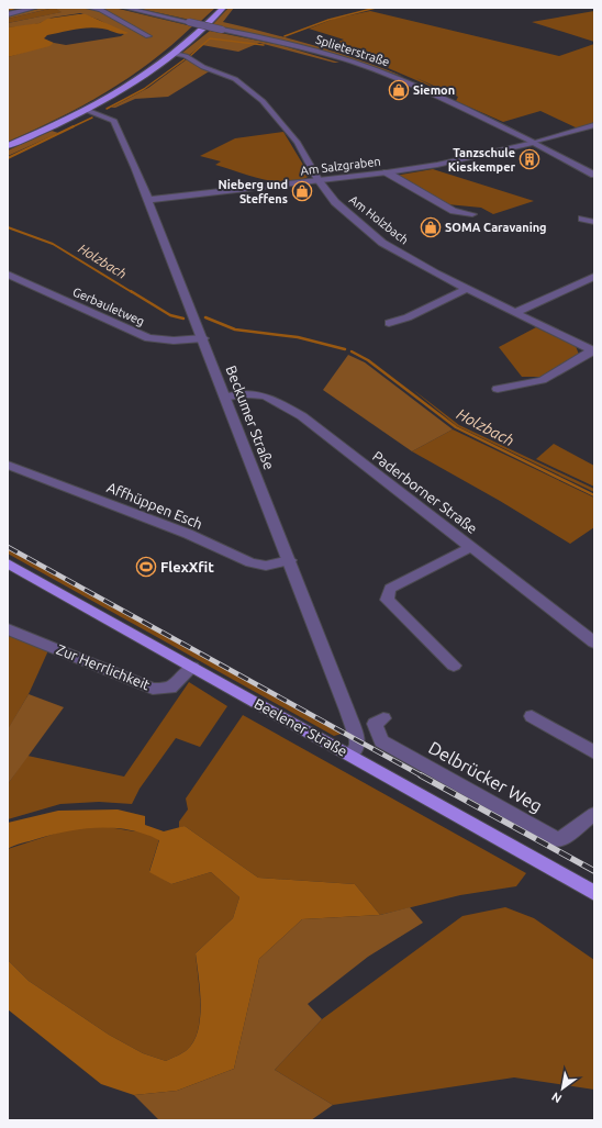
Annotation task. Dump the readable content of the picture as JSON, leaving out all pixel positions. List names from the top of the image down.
{
  "streets": {
    "main road": ["Beelener Straße"],
    "street": [
      "Splieterstraße",
      "Am Salzgraben",
      "Am Holzbach",
      "Gerbauletweg",
      "Beckumer Straße",
      "Paderborner Straße",
      "Affhüppen Esch",
      "Zur Herrlichkeit",
      "Delbrücker Weg"
    ]
  },
  "crossings": [
    ["Splieterstraße", "Am Salzgraben"],
    ["Am Salzgraben", "Am Holzbach"],
    ["Am Salzgraben", "Beckumer Straße"],
    ["Gerbauletweg", "Beckumer Straße"],
    ["Beckumer Straße", "Paderborner Straße"],
    ["Beckumer Straße", "Affhüppen Esch"],
    ["Beckumer Straße", "Beelener Straße"],
    ["Zur Herrlichkeit", "Beelener Straße"]
  ],
  "water": ["Holzbach"],
  "places": {
    "shop": ["Siemon", "Nieberg und Steffens", "SOMA Caravaning"],
    "building": ["Tanzschule Kieskemper"],
    "sports": ["FlexXfit"]
  },
  "north": "bottom left"
}
